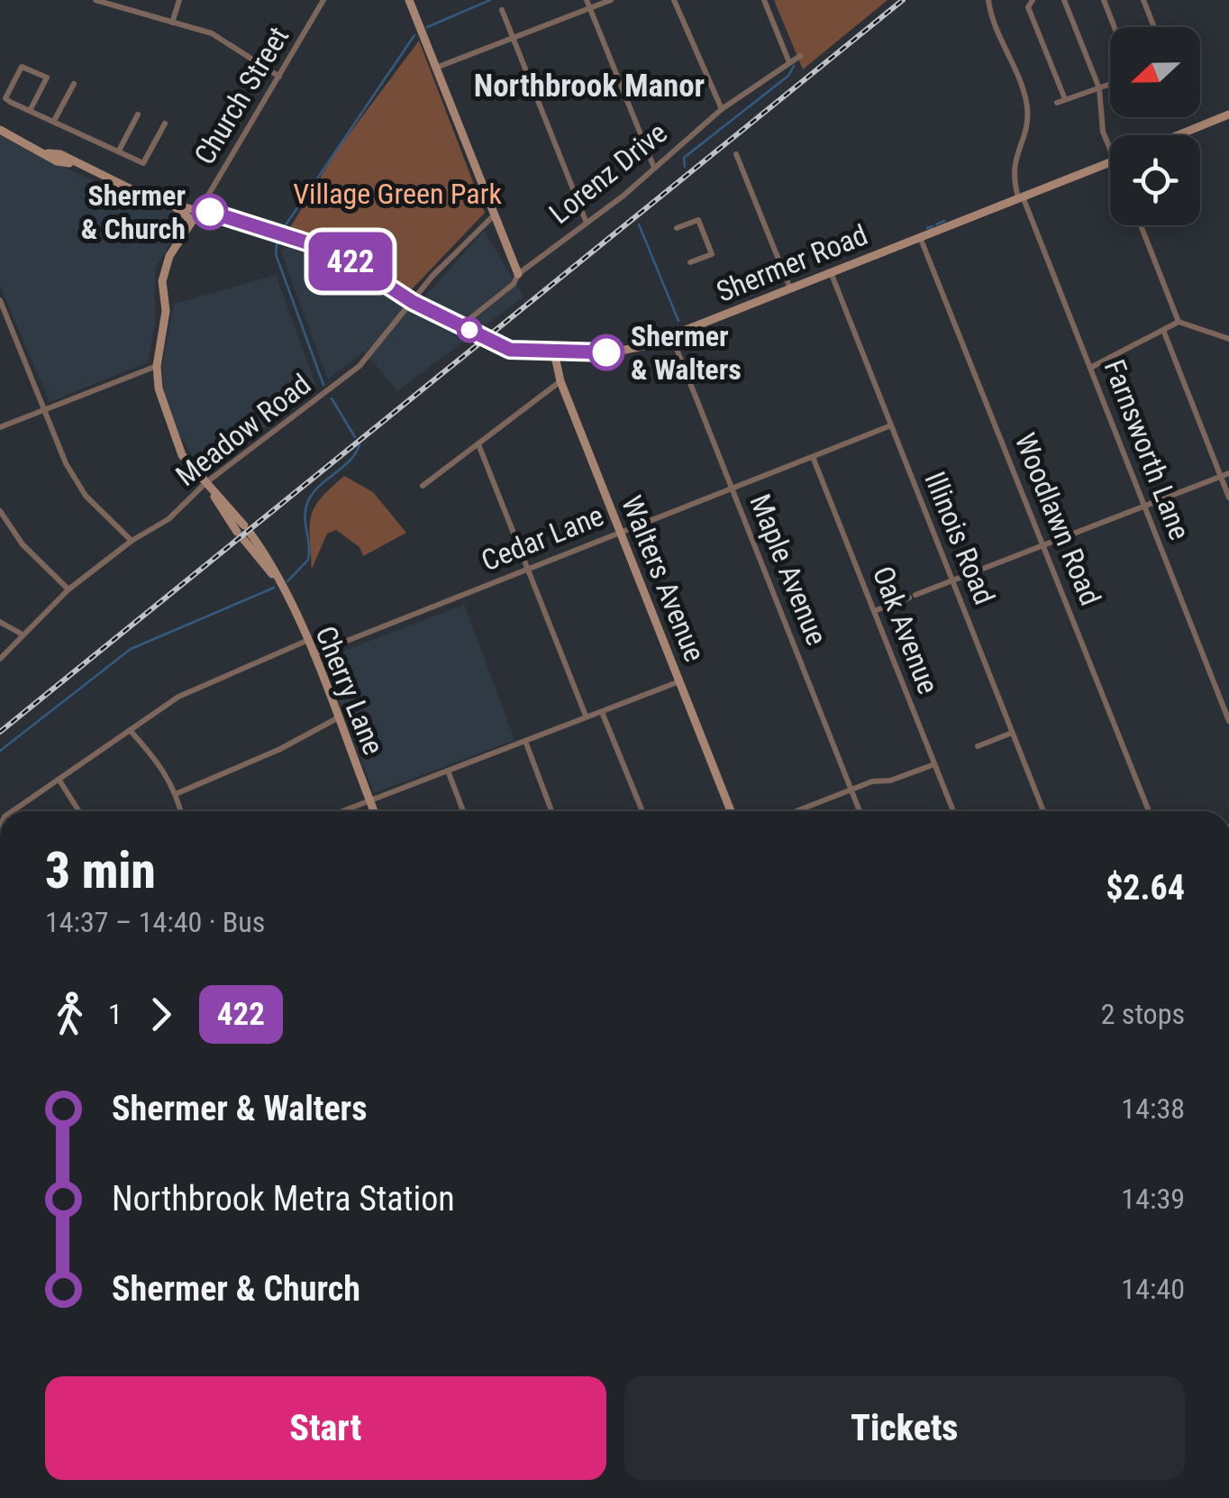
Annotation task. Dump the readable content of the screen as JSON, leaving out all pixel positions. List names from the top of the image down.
{
  "streets": {
    "street": [
      "Church Street",
      "Lorenz Drive",
      "Shermer Road",
      "Meadow Road",
      "Farnsworth Lane",
      "Woodlawn Road",
      "Cedar Lane",
      "Illinois Road",
      "Maple Avenue",
      "Walters Avenue",
      "Oak Avenue",
      "Cherry Lane"
    ]
  },
  "crossings": [
    ["Church Street", "Shermer Road"],
    ["Church Street", "Cherry Lane"],
    ["Lorenz Drive", "Shermer Road"],
    ["Shermer Road", "Meadow Road"],
    ["Shermer Road", "Farnsworth Lane"],
    ["Shermer Road", "Woodlawn Road"],
    ["Shermer Road", "Illinois Road"],
    ["Shermer Road", "Maple Avenue"],
    ["Shermer Road", "Walters Avenue"],
    ["Meadow Road", "Cherry Lane"],
    ["Cedar Lane", "Illinois Road"],
    ["Cedar Lane", "Maple Avenue"],
    ["Cedar Lane", "Walters Avenue"],
    ["Cedar Lane", "Oak Avenue"],
    ["Cedar Lane", "Cherry Lane"]
  ],
  "districts": ["Northbrook Manor"],
  "parks": ["Village Green Park"],
  "places": ["Shermer & Church", "Shermer & Walters"],
  "lines": ["bus line 422"],
  "north": "left",
  "page": {
    "on_map": "422",
    "heading": ["3 min", "14:37 – 14:40 · Bus", "$2.64"],
    "legs": ["1", "422", "2 stops"],
    "list": [
      {
        "name": "Shermer & Walters",
        "value": "14:38"
      },
      {
        "name": "Northbrook Metra Station",
        "value": "14:39"
      },
      {
        "name": "Shermer & Church",
        "value": "14:40"
      }
    ],
    "buttons": ["Start", "Tickets"]
  }
}
